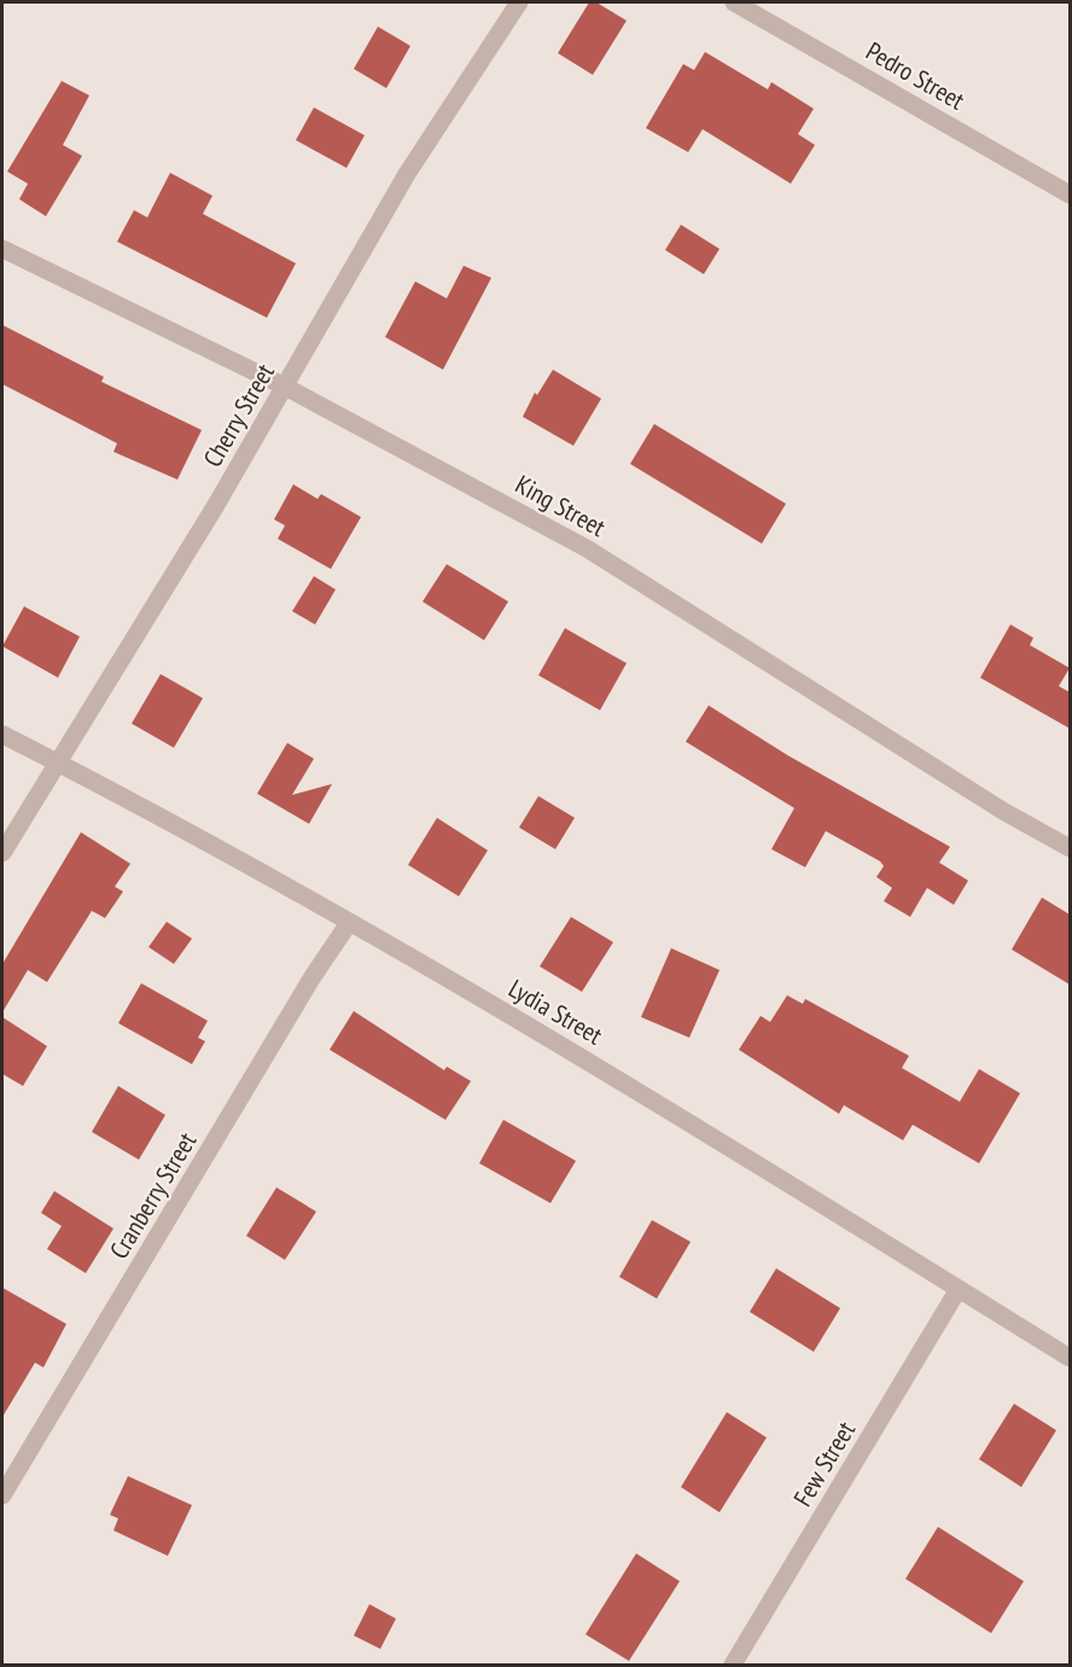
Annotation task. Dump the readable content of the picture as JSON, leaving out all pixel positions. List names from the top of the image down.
{
  "streets": {
    "street": [
      "Pedro Street",
      "Cherry Street",
      "King Street",
      "Lydia Street",
      "Cranberry Street",
      "Few Street"
    ]
  },
  "crossings": [
    ["Cherry Street", "King Street"],
    ["Cherry Street", "Lydia Street"],
    ["Lydia Street", "Cranberry Street"],
    ["Lydia Street", "Few Street"]
  ]
}
